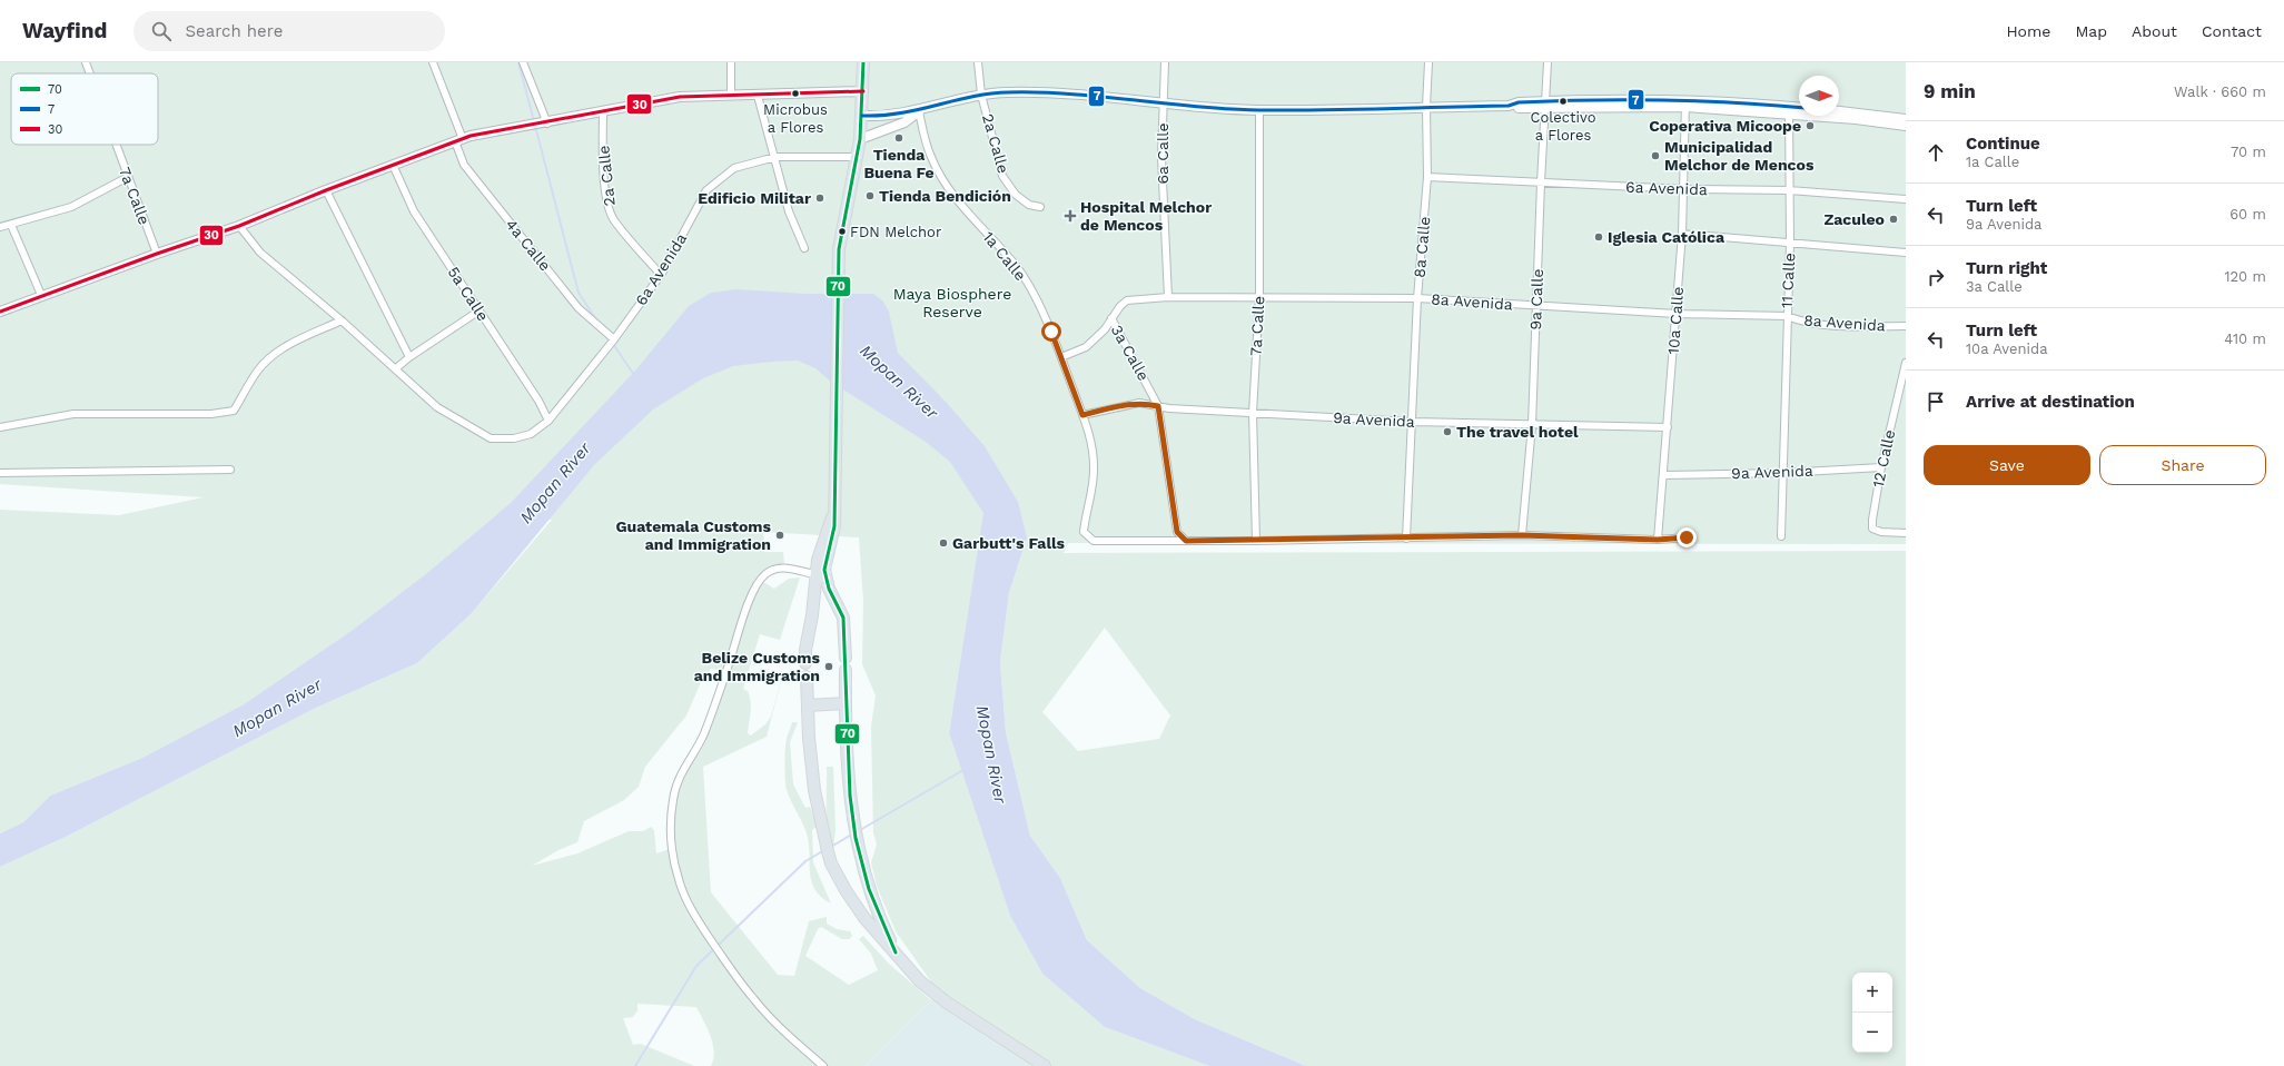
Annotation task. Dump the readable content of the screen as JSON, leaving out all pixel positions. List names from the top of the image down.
{
  "streets": {
    "street": [
      "2a Calle",
      "6a Calle",
      "6a Avenida",
      "7a Calle",
      "4a Calle",
      "8a Calle",
      "1a Calle",
      "11 Calle",
      "5a Calle",
      "9a Calle",
      "8a Avenida",
      "10a Calle",
      "3a Calle",
      "9a Avenida",
      "12 Calle"
    ]
  },
  "crossings": [
    ["2a Calle", "6a Avenida"],
    ["6a Calle", "8a Avenida"],
    ["6a Avenida", "4a Calle"],
    ["6a Avenida", "8a Calle"],
    ["6a Avenida", "11 Calle"],
    ["6a Avenida", "5a Calle"],
    ["6a Avenida", "9a Calle"],
    ["6a Avenida", "10a Calle"],
    ["7a Calle", "8a Avenida"],
    ["7a Calle", "9a Avenida"],
    ["8a Calle", "8a Avenida"],
    ["8a Calle", "9a Avenida"],
    ["1a Calle", "8a Avenida"],
    ["1a Calle", "3a Calle"],
    ["1a Calle", "9a Avenida"],
    ["11 Calle", "8a Avenida"],
    ["11 Calle", "9a Avenida"],
    ["9a Calle", "8a Avenida"],
    ["9a Calle", "9a Avenida"],
    ["8a Avenida", "10a Calle"],
    ["8a Avenida", "3a Calle"],
    ["10a Calle", "9a Avenida"],
    ["3a Calle", "9a Avenida"],
    ["9a Avenida", "12 Calle"]
  ],
  "water": ["Mopan River"],
  "parks": ["Maya Biosphere Reserve"],
  "places": {
    "other": [
      "Microbus a Flores",
      "Colectivo a Flores",
      "Coperativa Micoope",
      "Tienda Buena Fe",
      "Municipalidad Melchor de Mencos",
      "Tienda Bendición",
      "Edificio Militar",
      "Zaculeo",
      "FDN Melchor",
      "Iglesia Católica",
      "The travel hotel",
      "Guatemala Customs and Immigration",
      "Garbutt's Falls",
      "Belize Customs and Immigration"
    ],
    "health": ["Hospital Melchor de Mencos"]
  },
  "lines": ["transit line 70", "transit line 30", "transit line 7"],
  "legend": ["70", "7", "30"],
  "north": "right",
  "page": {
    "header": "Wayfind",
    "search": "Search here",
    "nav": [
      "Home",
      "Map",
      "About",
      "Contact"
    ],
    "heading": ["9 min", "Walk · 660 m"],
    "list": [
      ["Continue", "1a Calle", "70 m"],
      ["Turn left", "9a Avenida", "60 m"],
      ["Turn right", "3a Calle", "120 m"],
      ["Turn left", "10a Avenida", "410 m"],
      "Arrive at destination"
    ],
    "buttons": ["Save", "Share"],
    "map_buttons": ["+", "−"]
  }
}
